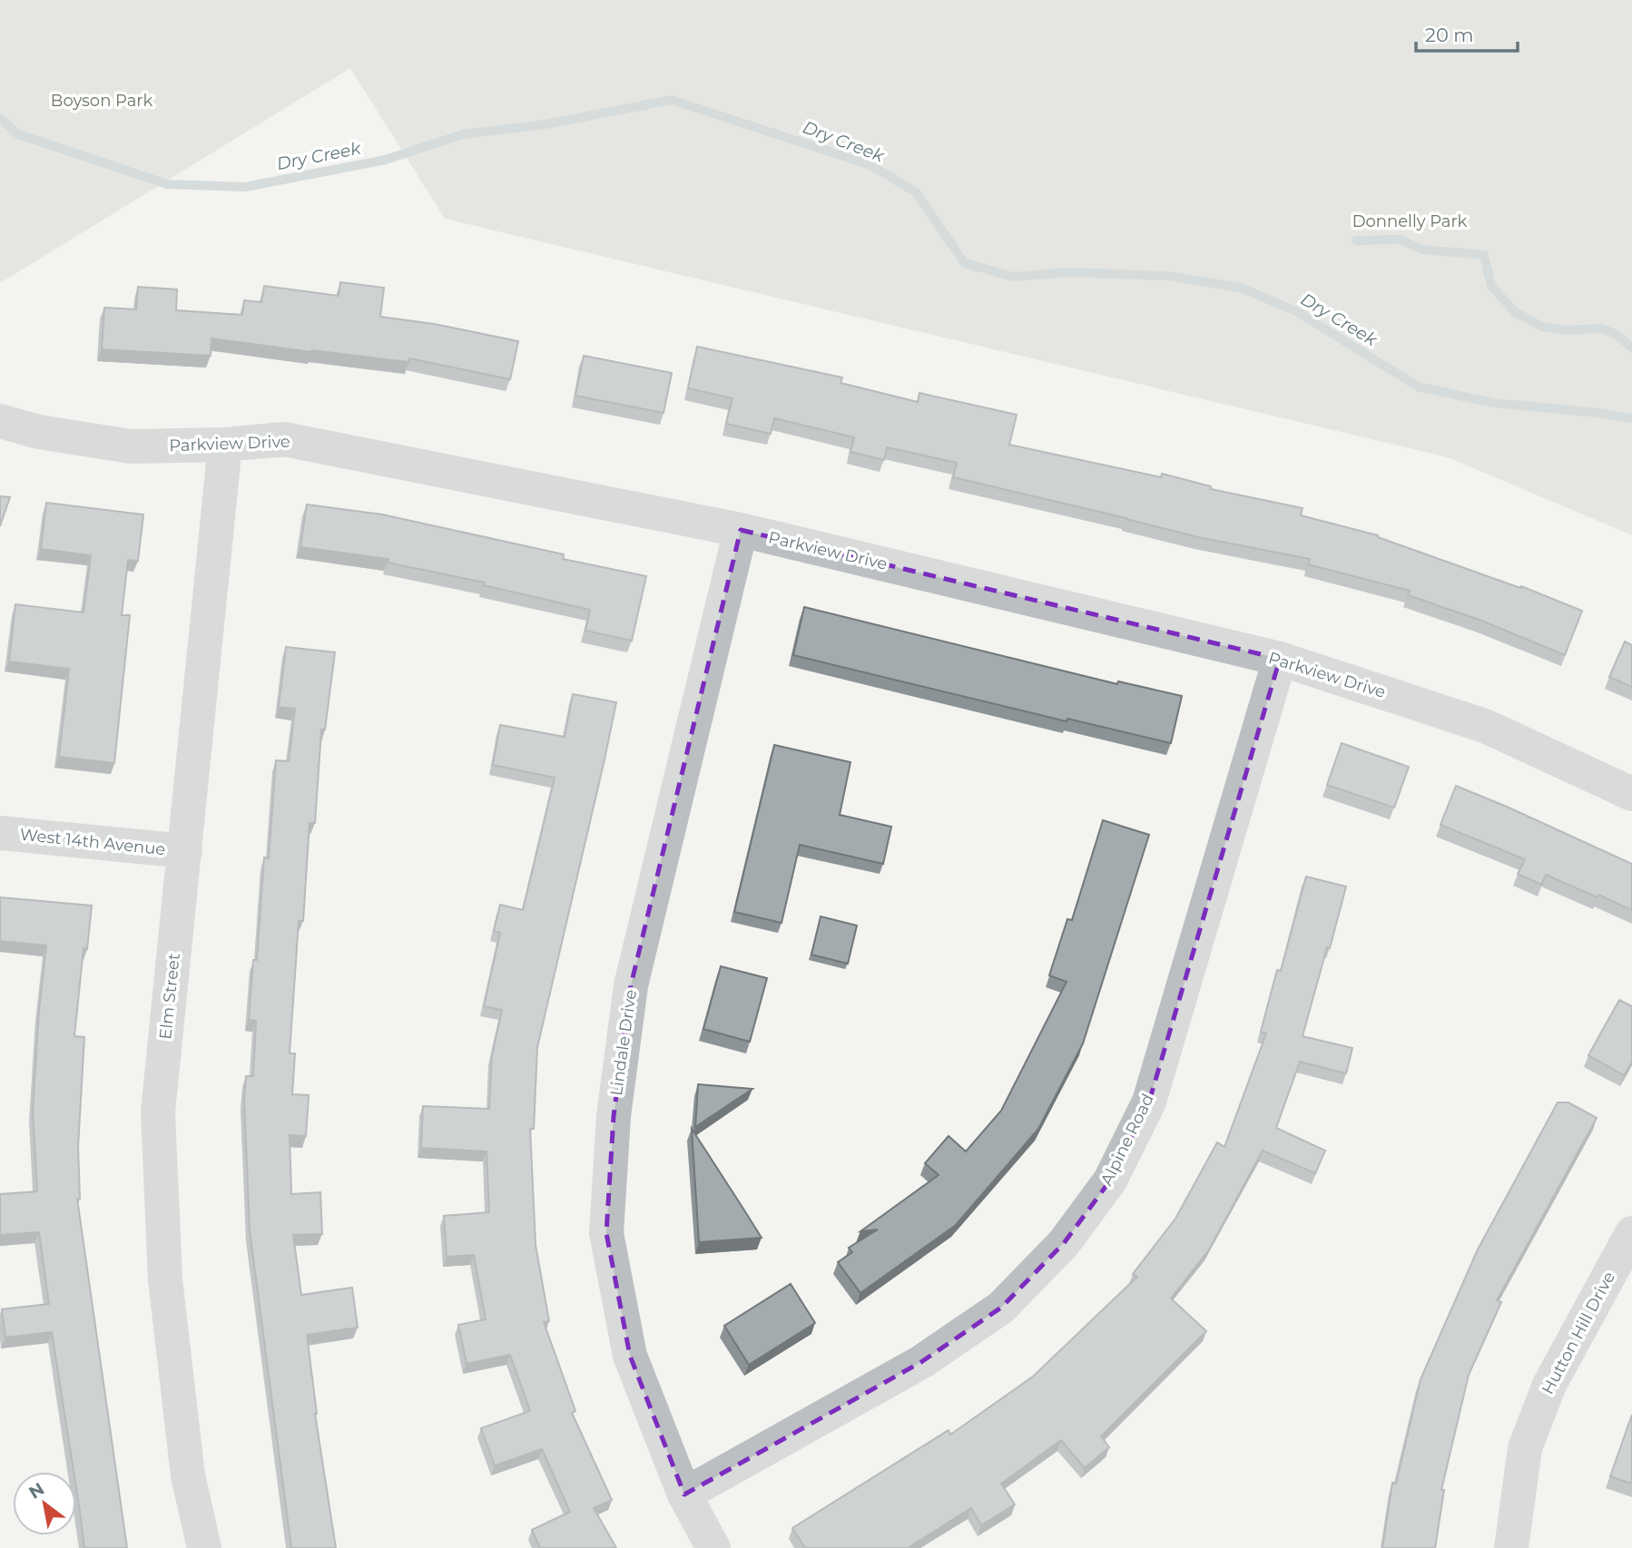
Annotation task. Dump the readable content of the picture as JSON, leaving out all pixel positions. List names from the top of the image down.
{
  "streets": {
    "street": [
      "Parkview Drive",
      "West 14th Avenue",
      "Elm Street",
      "Lindale Drive",
      "Alpine Road",
      "Hutton Hill Drive"
    ]
  },
  "crossings": [
    ["Parkview Drive", "Elm Street"],
    ["Parkview Drive", "Lindale Drive"],
    ["Parkview Drive", "Alpine Road"],
    ["West 14th Avenue", "Elm Street"],
    ["Lindale Drive", "Alpine Road"]
  ],
  "water": ["Dry Creek"],
  "parks": ["Boyson Park", "Donnelly Park"],
  "scale_bar": "20 m",
  "north": "top left"
}
